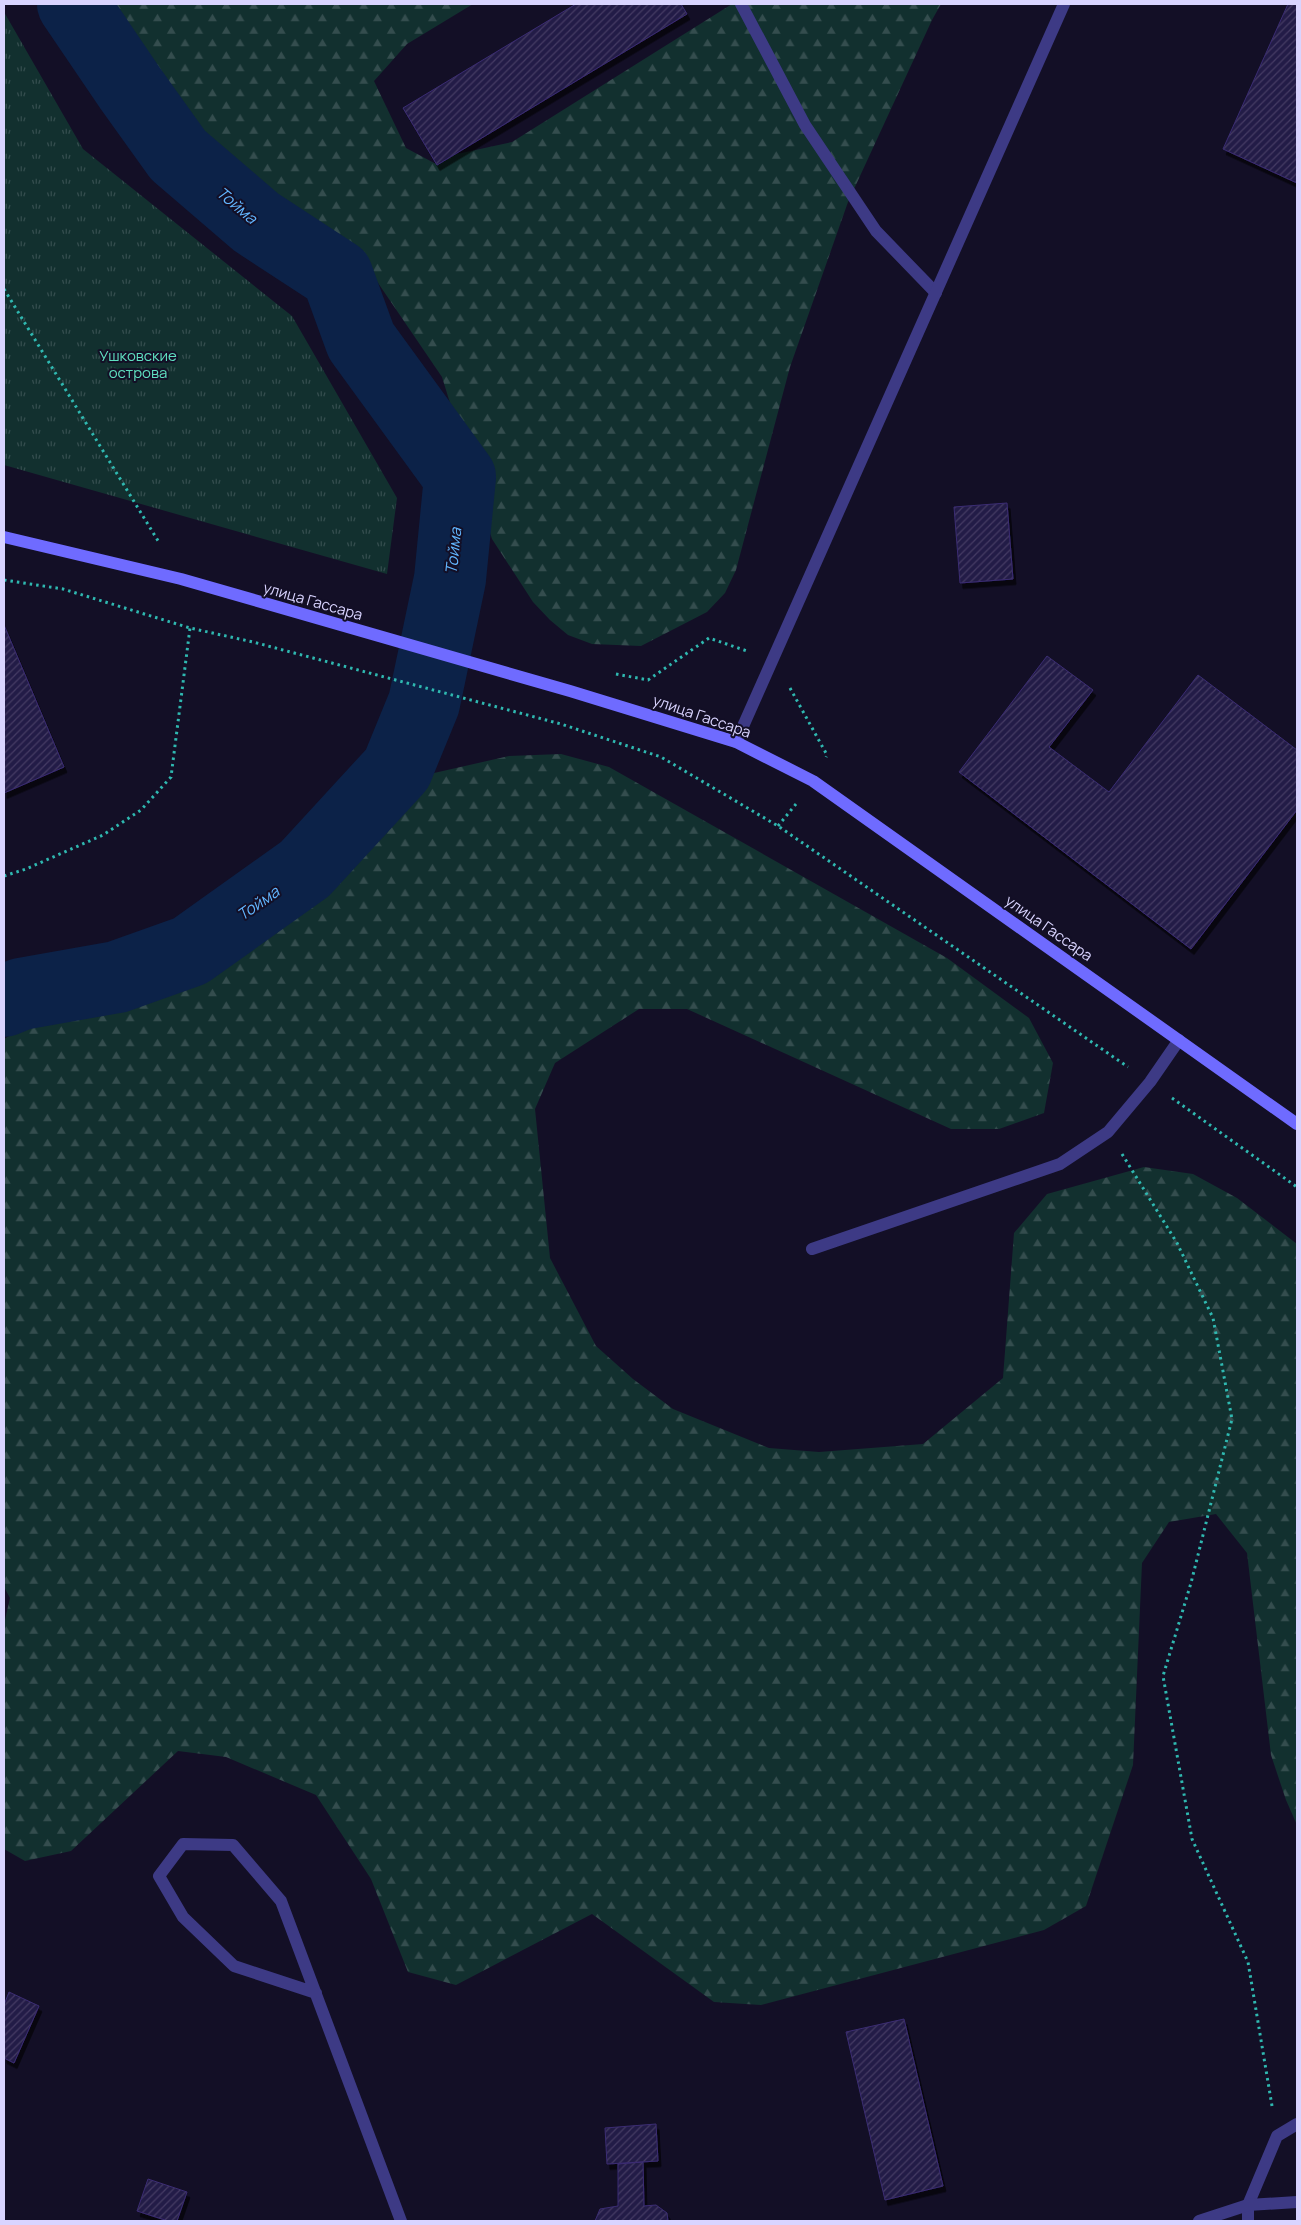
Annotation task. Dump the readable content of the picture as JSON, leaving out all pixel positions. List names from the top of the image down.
{
  "streets": {
    "main road": ["улица Гассара"]
  },
  "water": ["Тойма"],
  "parks": ["Ушковские острова"]
}
